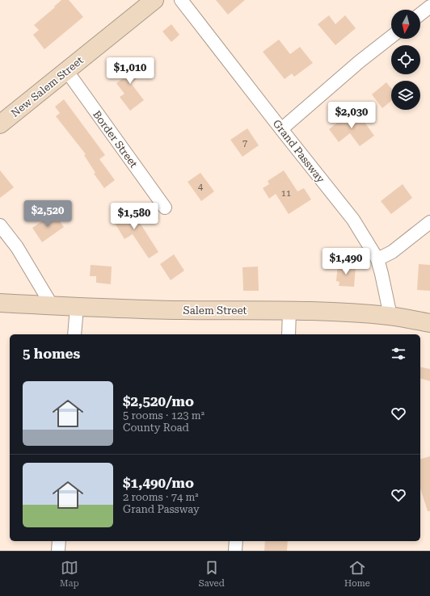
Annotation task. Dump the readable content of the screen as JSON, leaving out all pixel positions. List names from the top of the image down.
{
  "streets": {
    "main road": ["New Salem Street", "Salem Street"],
    "street": ["Border Street", "Grand Passway"]
  },
  "crossings": [
    ["New Salem Street", "Border Street"],
    ["Grand Passway", "Salem Street"]
  ],
  "house_numbers": ["7", "4", "11"],
  "north": "bottom",
  "page": {
    "price": [
      "$1,010",
      "$2,030",
      "$2,520",
      "$1,580",
      "$1,490"
    ],
    "heading": "5 homes",
    "list": [
      {
        "name": "$2,520/mo",
        "note": "5 rooms · 123 m² · County Road"
      },
      {
        "name": "$1,490/mo",
        "note": "2 rooms · 74 m² · Grand Passway"
      }
    ],
    "tabs": ["Map", "Saved", "Home"]
  }
}
